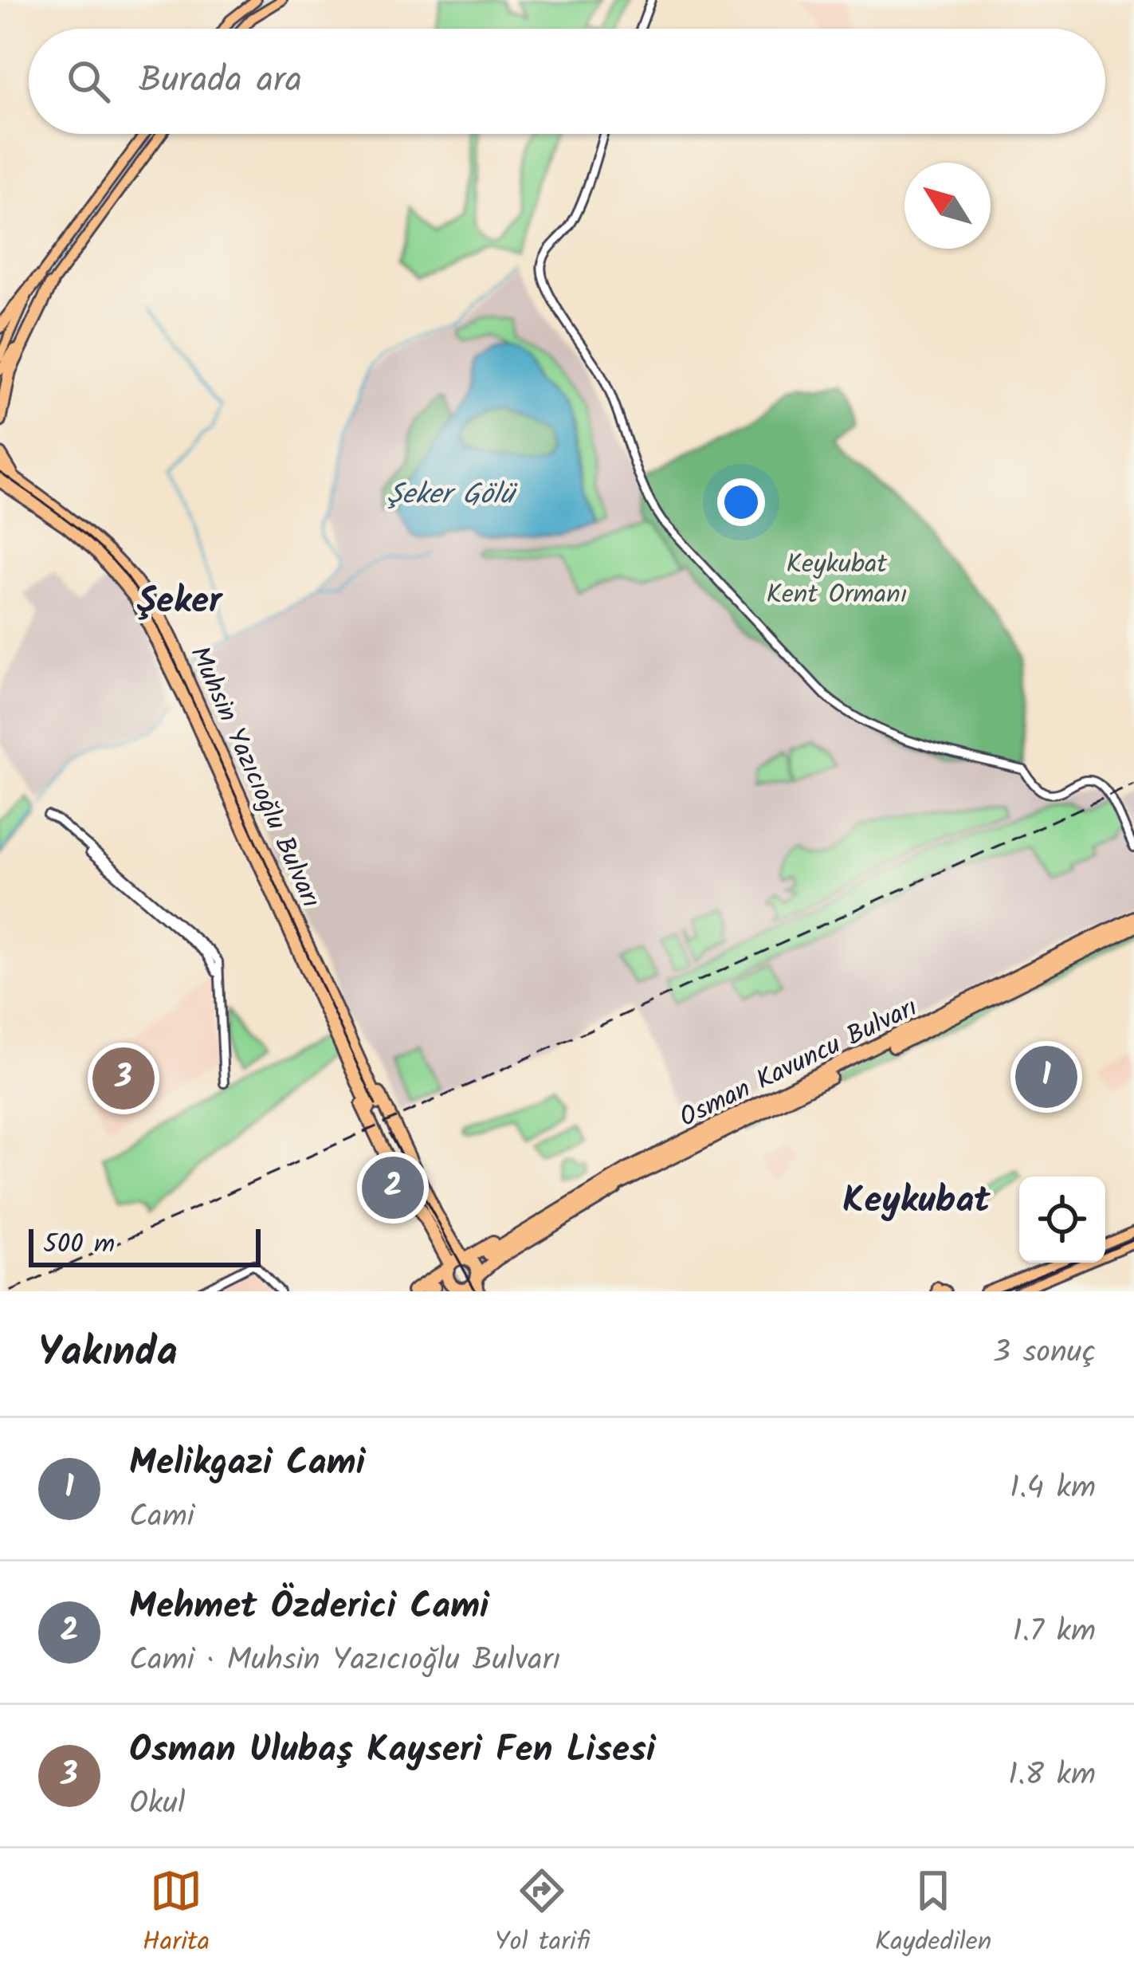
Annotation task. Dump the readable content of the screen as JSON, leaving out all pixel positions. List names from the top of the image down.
{
  "streets": {
    "highway": ["Muhsin Yazıcıoğlu Bulvarı", "Osman Kavuncu Bulvarı"]
  },
  "districts": ["Şeker", "Keykubat"],
  "water": ["Şeker Gölü"],
  "parks": ["Keykubat Kent Ormanı"],
  "scale_bar": "500 m",
  "north": "top left",
  "page": {
    "search": "Burada ara",
    "pins": ["1", "3", "2"],
    "scale": "500 m",
    "heading": ["Yakında", "3 sonuç"],
    "list": [
      {
        "mark": "1",
        "name": "Melikgazi Cami",
        "note": "Cami",
        "value": "1.4 km"
      },
      {
        "mark": "2",
        "name": "Mehmet Özderici Cami",
        "note": "Cami · Muhsin Yazıcıoğlu Bulvarı",
        "value": "1.7 km"
      },
      {
        "mark": "3",
        "name": "Osman Ulubaş Kayseri Fen Lisesi",
        "note": "Okul",
        "value": "1.8 km"
      }
    ],
    "nav": ["Harita", "Yol tarifi", "Kaydedilen"]
  }
}
